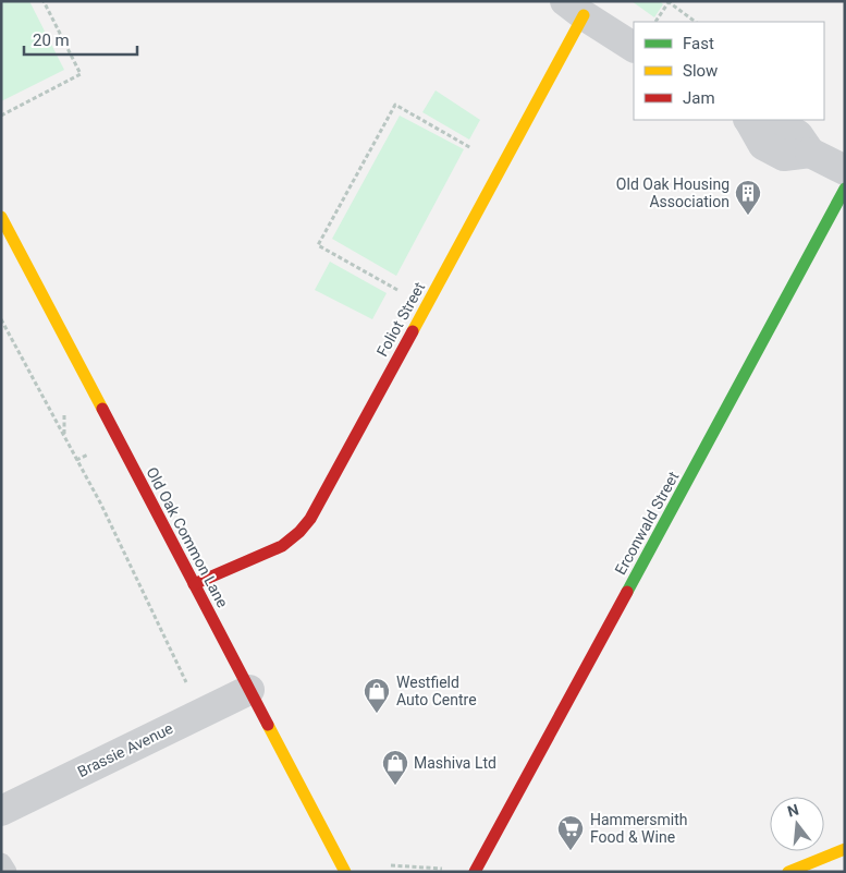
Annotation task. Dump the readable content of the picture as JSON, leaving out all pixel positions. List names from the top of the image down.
{
  "streets": {
    "street": [
      "Foliot Street",
      "Erconwald Street",
      "Old Oak Common Lane",
      "Brassie Avenue"
    ]
  },
  "crossings": [
    ["Foliot Street", "Old Oak Common Lane"],
    ["Old Oak Common Lane", "Brassie Avenue"]
  ],
  "places": {
    "building": ["Old Oak Housing Association"],
    "shop": ["Westfield Auto Centre", "Mashiva Ltd"],
    "supermarket": ["Hammersmith Food & Wine"]
  },
  "legend": ["Fast", "Slow", "Jam"],
  "scale_bar": "20 m",
  "north": "top"
}
